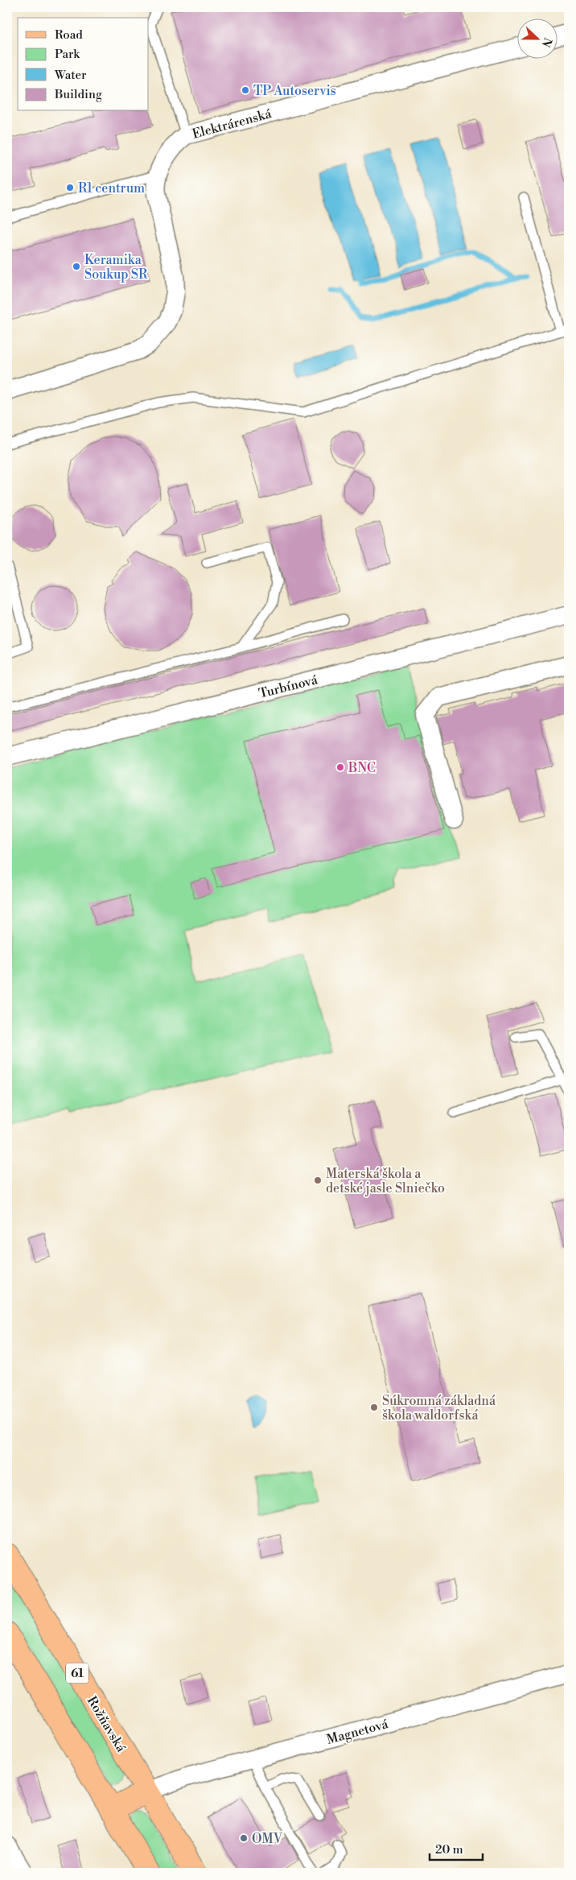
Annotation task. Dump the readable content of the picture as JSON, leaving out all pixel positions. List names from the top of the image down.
{
  "streets": {
    "main road": ["61", "Rožňavská"],
    "street": ["Elektrárenská", "Turbínová", "Magnetová"]
  },
  "crossings": [
    ["Rožňavská", "Magnetová"]
  ],
  "places": [
    "TP Autoservis",
    "R1 centrum",
    "Keramika Soukup SR",
    "BNC",
    "Materská škola a detské jasle Slniečko",
    "Súkromná základná škola waldorfská",
    "OMV"
  ],
  "legend": [
    "Road",
    "Park",
    "Water",
    "Building"
  ],
  "scale_bar": "20 m",
  "north": "right"
}
